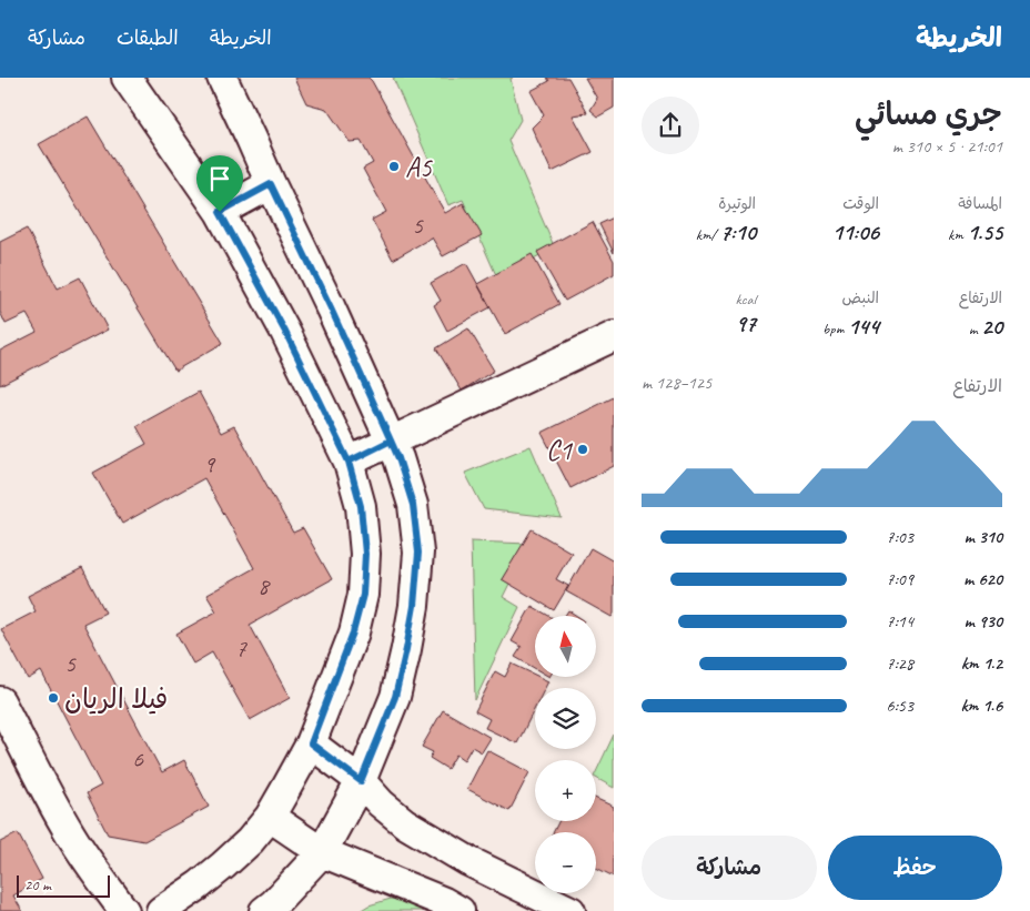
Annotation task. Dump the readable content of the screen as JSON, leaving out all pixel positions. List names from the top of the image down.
{
  "places": ["A5", "C1", "فيلا الريان"],
  "house_numbers": [
    "5",
    "9",
    "8",
    "7",
    "5",
    "6"
  ],
  "scale_bar": "20 m",
  "north": "top",
  "page": {
    "header": "الخريطة",
    "nav": ["الخريطة", "الطبقات", "مشاركة"],
    "heading": ["جري مسائي", "21:01 · 5 × 310 m"],
    "stats": [
      ["المسافة", "1.55 km"],
      ["الوقت", "11:06"],
      ["الوتيرة", "7:10 /km"],
      ["الارتفاع", "20 m"],
      ["النبض", "144 bpm"],
      ["kcal", "97"]
    ],
    "chart": ["الارتفاع", "125–128 m"],
    "list": [
      {
        "name": "310 m",
        "note": "7:03"
      },
      {
        "name": "620 m",
        "note": "7:09"
      },
      {
        "name": "930 m",
        "note": "7:14"
      },
      {
        "name": "1.2 km",
        "note": "7:28"
      },
      {
        "name": "1.6 km",
        "note": "6:53"
      }
    ],
    "map_buttons": ["+", "−"],
    "buttons": ["حفظ", "مشاركة"],
    "scale": "20 m"
  }
}
